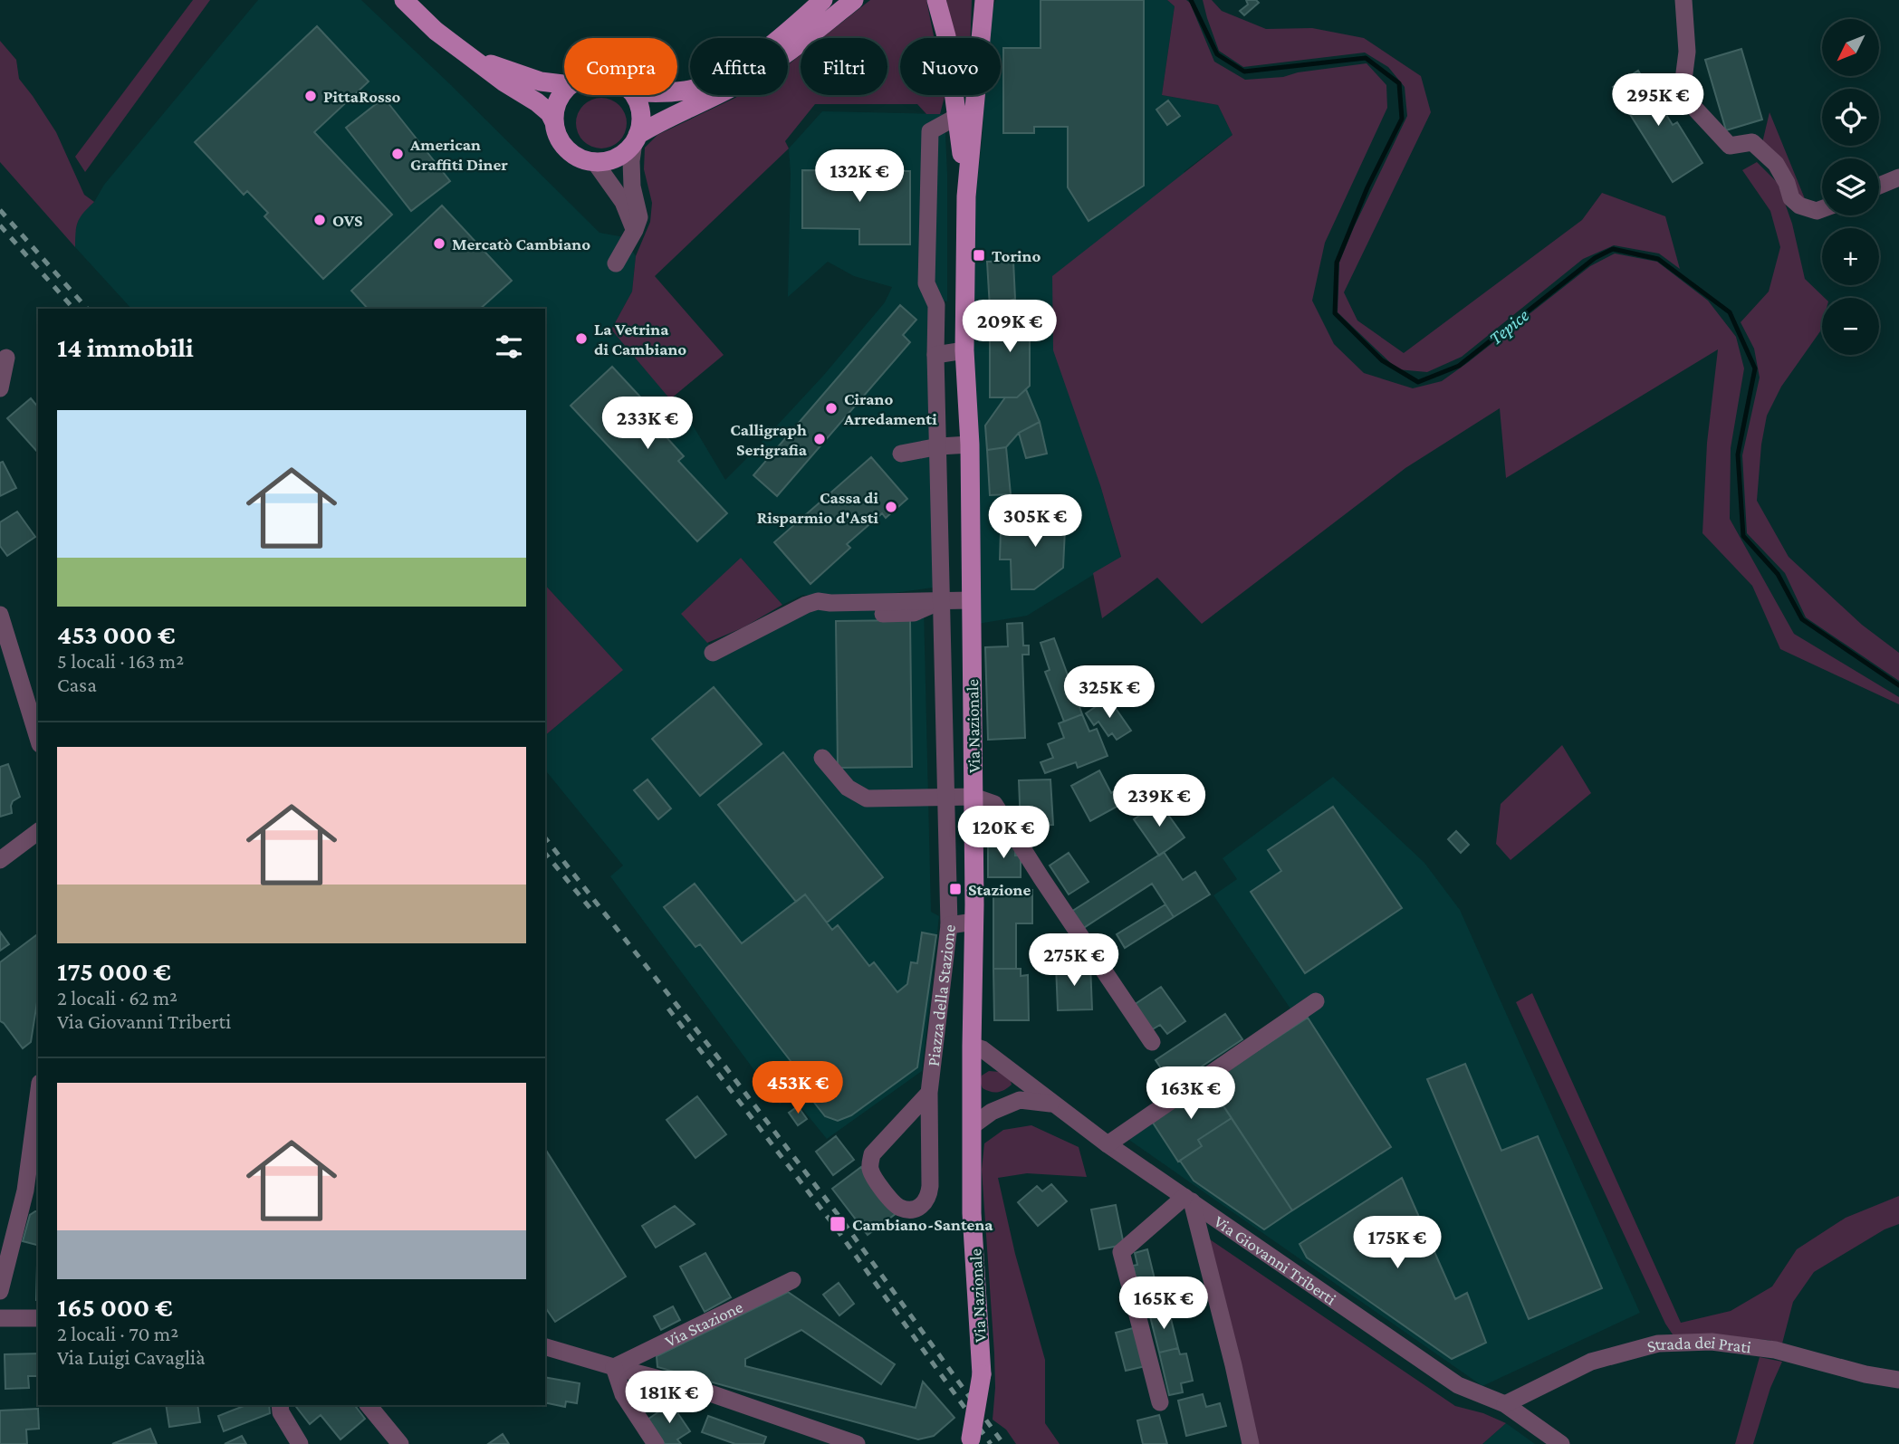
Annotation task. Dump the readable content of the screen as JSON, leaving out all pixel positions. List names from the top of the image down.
{
  "streets": {
    "main road": ["Via Nazionale"],
    "street": [
      "Piazza della Stazione",
      "Via Giovanni Triberti",
      "Via Stazione",
      "Strada dei Prati"
    ]
  },
  "crossings": [
    ["Via Nazionale", "Piazza della Stazione"],
    ["Via Nazionale", "Via Giovanni Triberti"],
    ["Via Giovanni Triberti", "Strada dei Prati"]
  ],
  "water": ["Tepice"],
  "places": {
    "other": [
      "PittaRosso",
      "American Graffiti Diner",
      "OVS",
      "Mercatò Cambiano",
      "La Vetrina di Cambiano",
      "Cirano Arredamenti",
      "Calligraph Serigrafia",
      "Cassa di Risparmio d'Asti"
    ],
    "transit": ["Torino", "Stazione", "Cambiano-Santena"]
  },
  "north": "bottom left",
  "page": {
    "map_buttons": ["+", "−"],
    "chip": [
      "Compra",
      "Affitta",
      "Filtri",
      "Nuovo"
    ],
    "price": [
      "295K €",
      "132K €",
      "209K €",
      "233K €",
      "305K €",
      "325K €",
      "239K €",
      "120K €",
      "275K €",
      "453K €",
      "163K €",
      "175K €",
      "165K €",
      "181K €"
    ],
    "heading": "14 immobili",
    "list": [
      {
        "name": "453 000 €",
        "note": "5 locali · 163 m² · Casa"
      },
      {
        "name": "175 000 €",
        "note": "2 locali · 62 m² · Via Giovanni Triberti"
      },
      {
        "name": "165 000 €",
        "note": "2 locali · 70 m² · Via Luigi Cavaglià"
      }
    ]
  }
}
